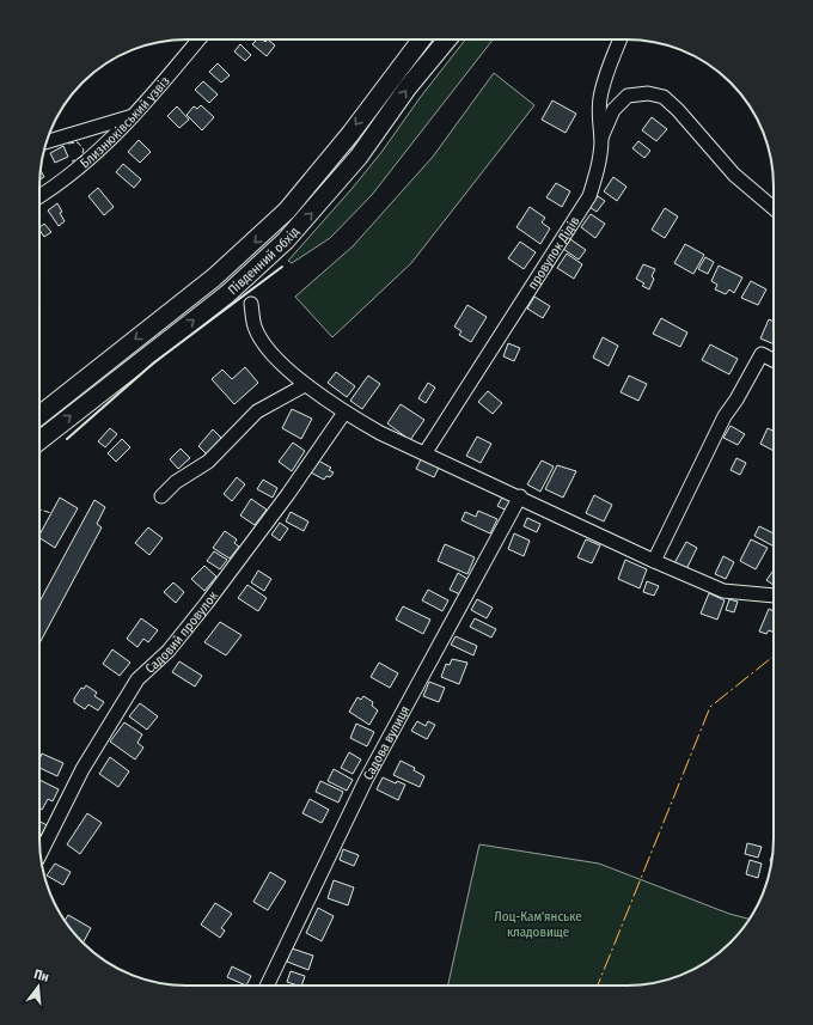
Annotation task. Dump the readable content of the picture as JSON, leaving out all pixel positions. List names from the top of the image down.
{
  "streets": {
    "main road": ["Південний обхід"],
    "street": [
      "Близнюківський узвіз",
      "провулок Дідів",
      "Садовий провулок",
      "Садова вулиця"
    ]
  },
  "parks": ["Лоц-Кам'янcьке кладовище"],
  "north": "top"
}
